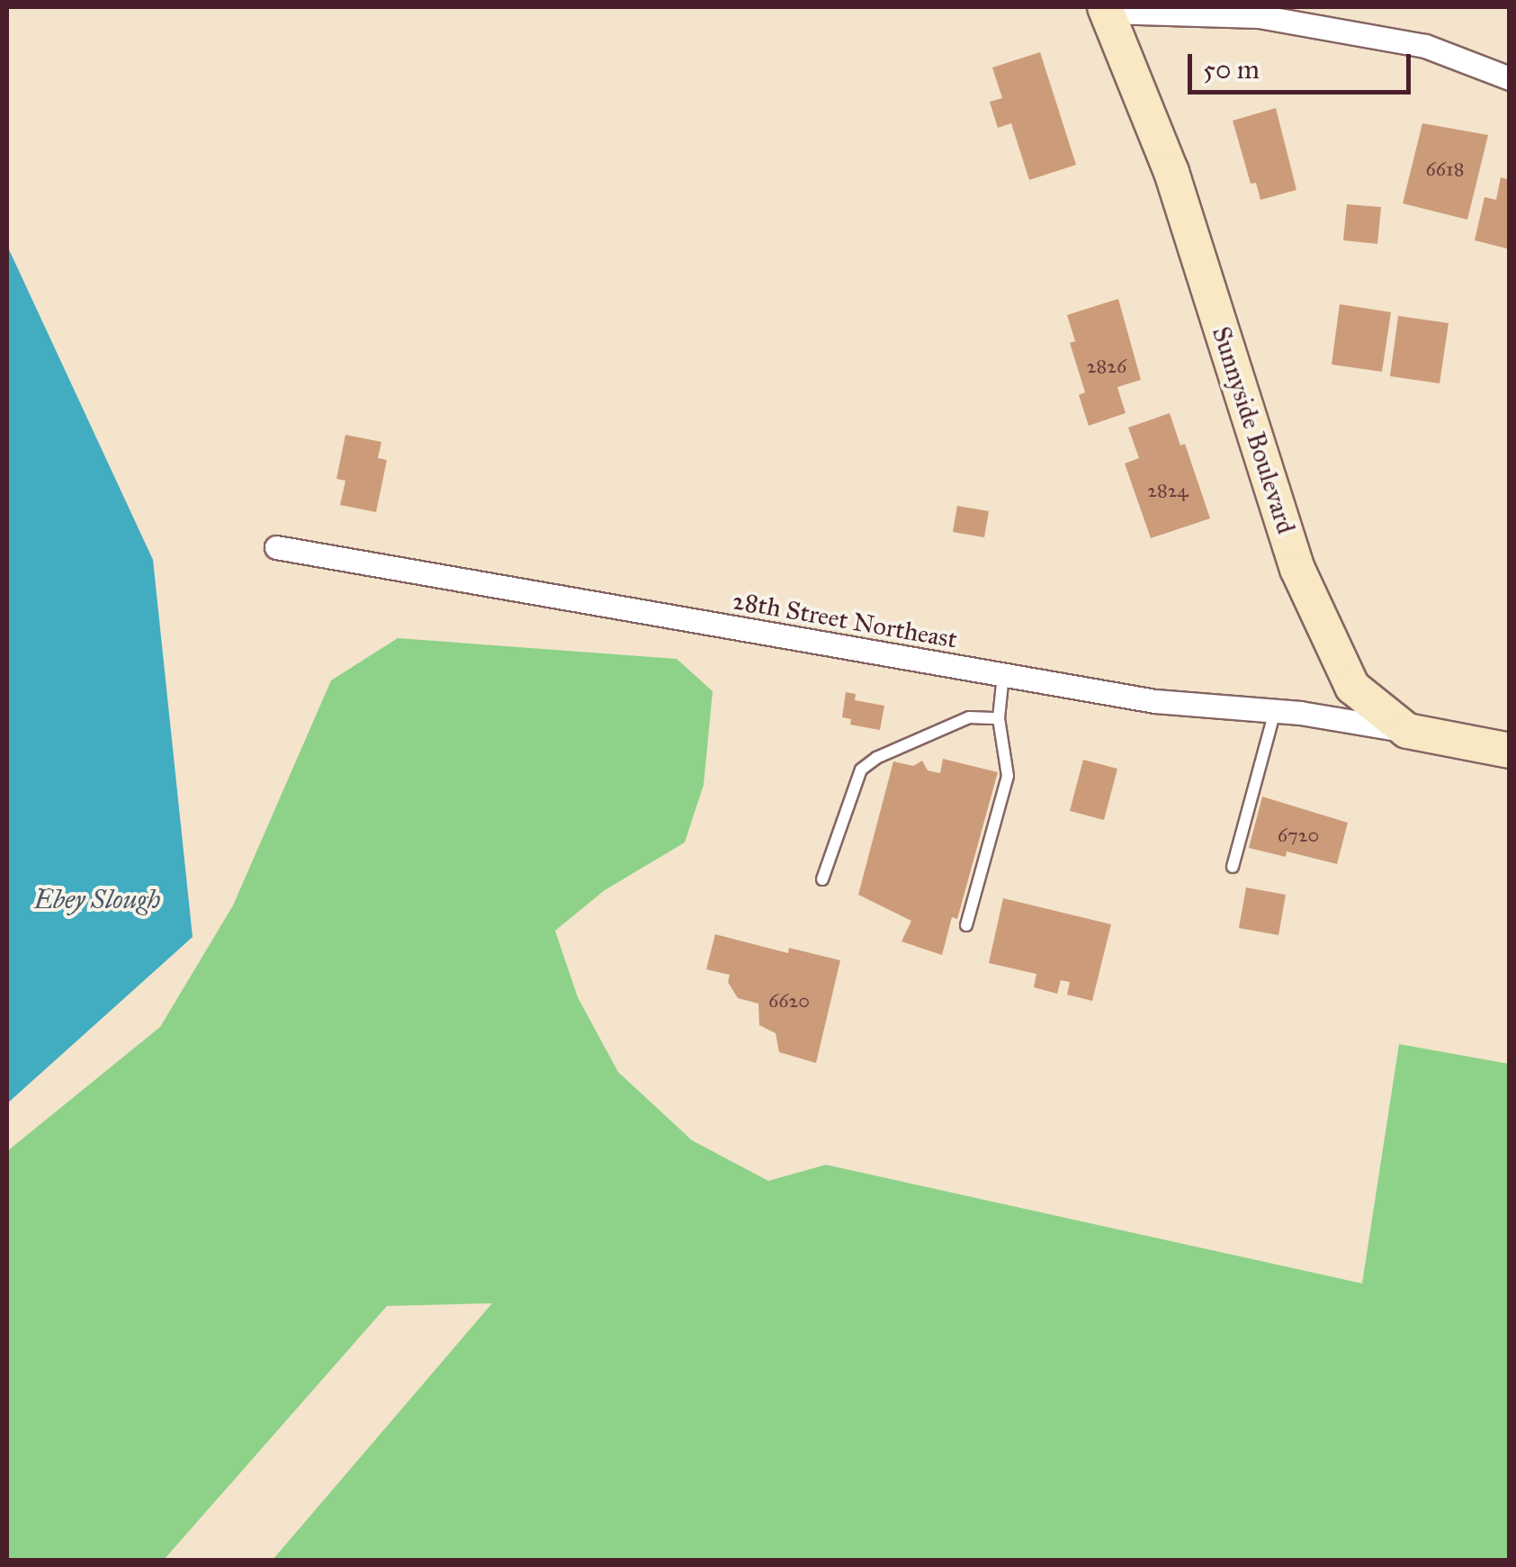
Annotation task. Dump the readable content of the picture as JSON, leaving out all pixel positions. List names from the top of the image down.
{
  "streets": {
    "street": ["Sunnyside Boulevard", "28th Street Northeast"]
  },
  "crossings": [
    ["Sunnyside Boulevard", "28th Street Northeast"]
  ],
  "water": ["Ebey Slough"],
  "house_numbers": [
    "6618",
    "2826",
    "2824",
    "6720",
    "6620"
  ],
  "scale_bar": "50 m"
}
